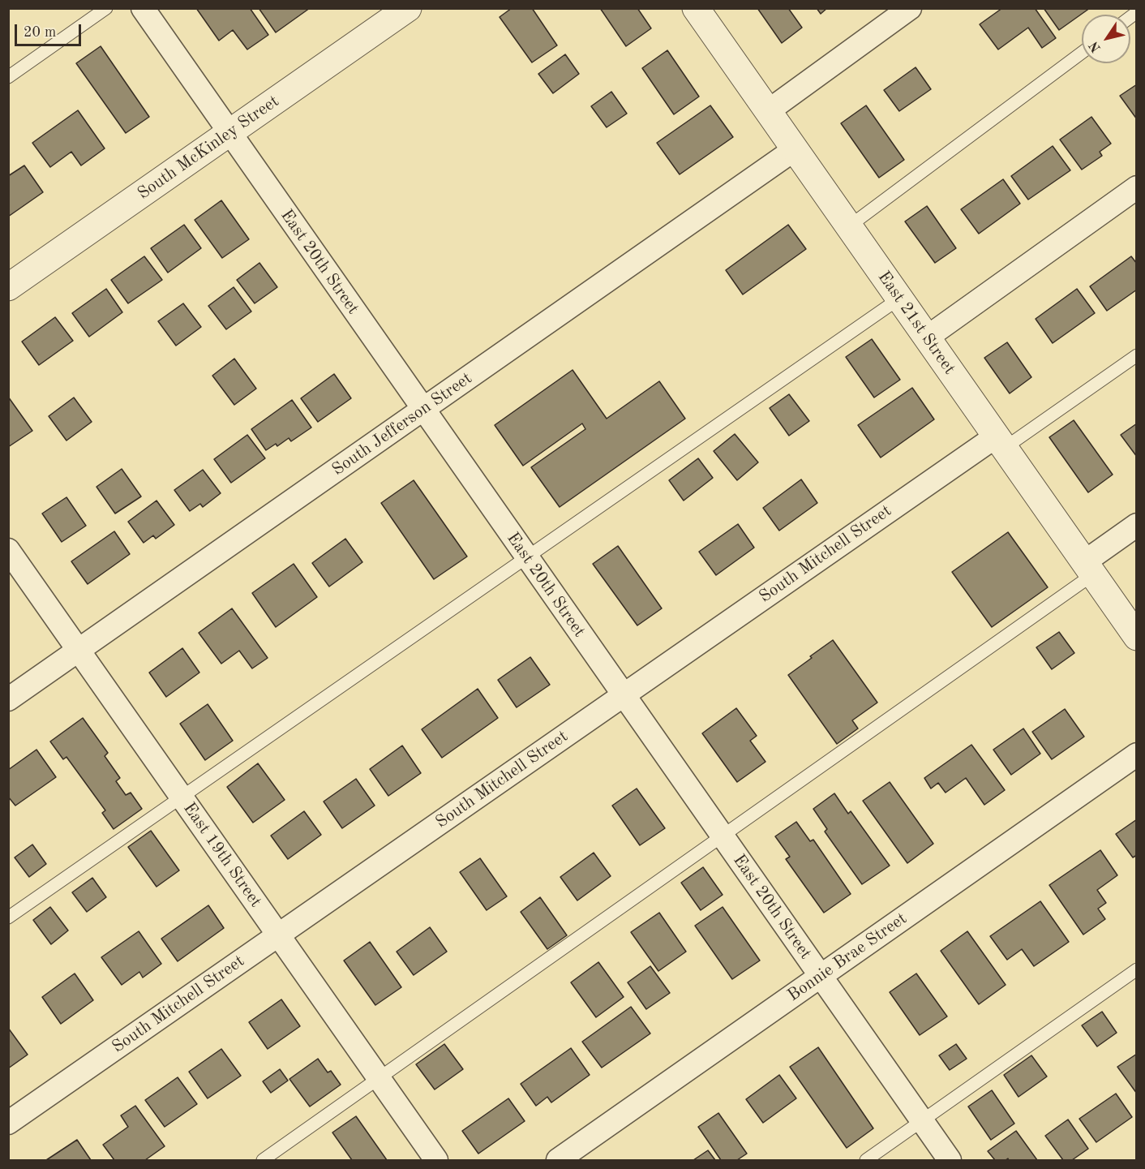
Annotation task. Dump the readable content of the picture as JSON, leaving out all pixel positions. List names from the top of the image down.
{
  "streets": {
    "street": [
      "South McKinley Street",
      "East 20th Street",
      "East 21st Street",
      "South Jefferson Street",
      "South Mitchell Street",
      "East 19th Street",
      "Bonnie Brae Street"
    ]
  },
  "crossings": [
    ["South McKinley Street", "East 20th Street"],
    ["East 20th Street", "South Jefferson Street"],
    ["East 20th Street", "South Mitchell Street"],
    ["East 20th Street", "Bonnie Brae Street"],
    ["East 21st Street", "South Jefferson Street"],
    ["East 21st Street", "South Mitchell Street"],
    ["South Jefferson Street", "East 19th Street"],
    ["South Mitchell Street", "East 19th Street"]
  ],
  "scale_bar": "20 m",
  "north": "bottom left"
}
